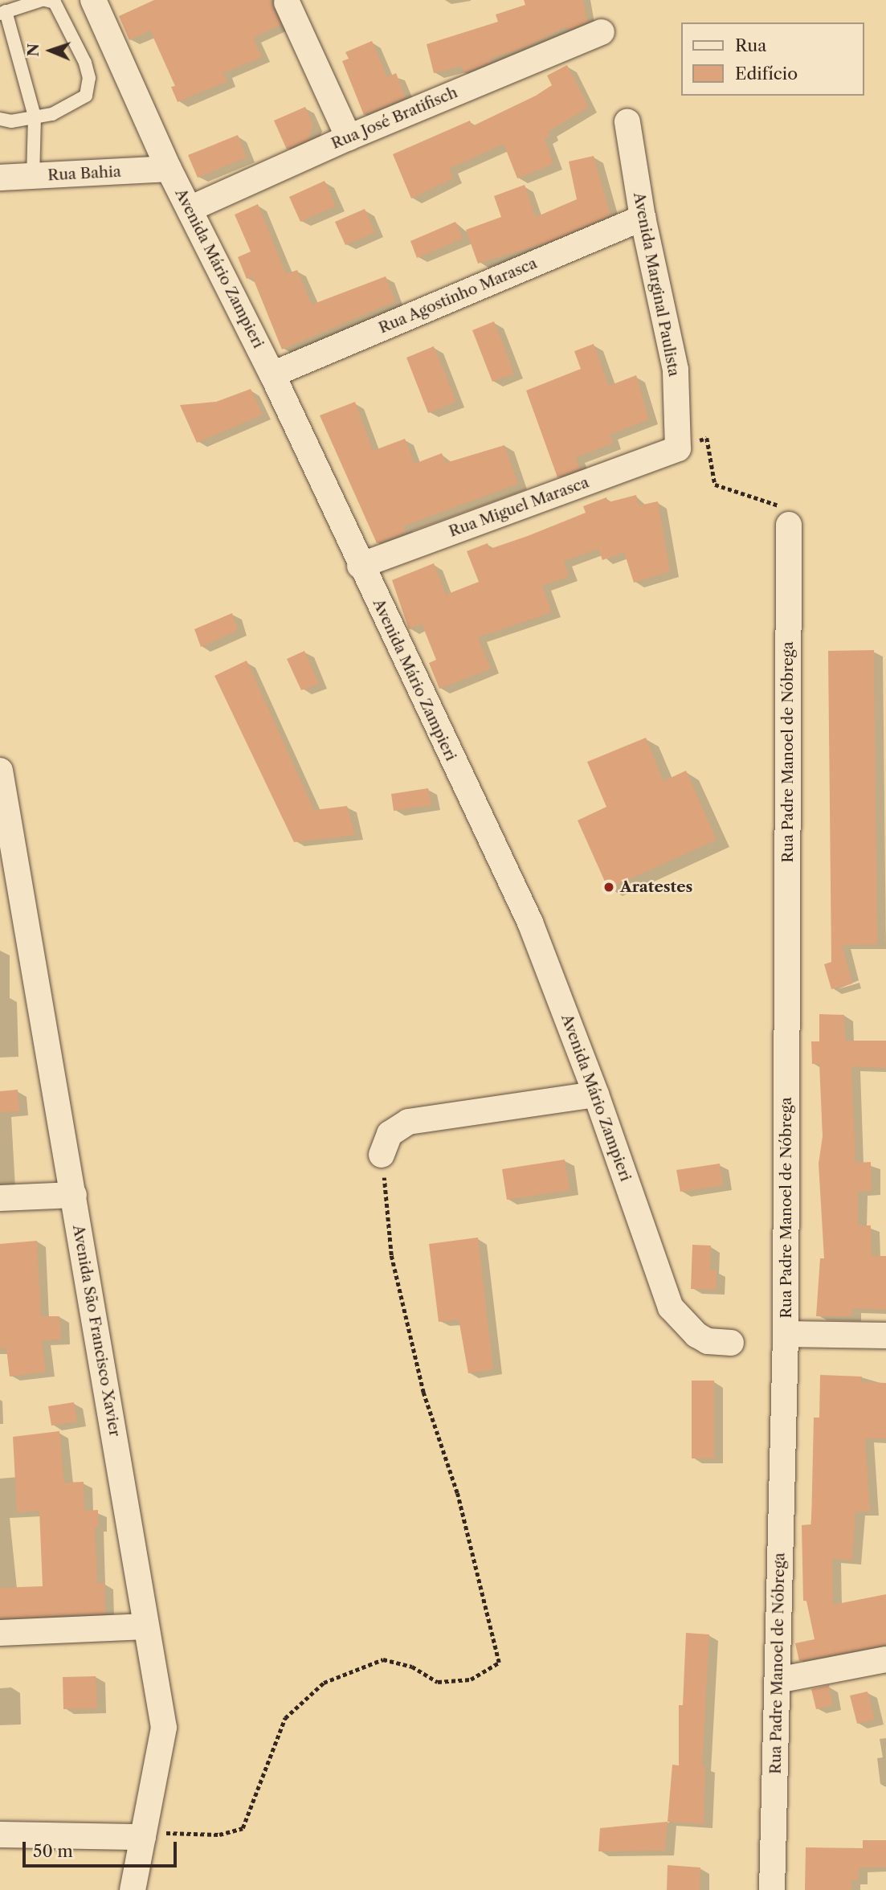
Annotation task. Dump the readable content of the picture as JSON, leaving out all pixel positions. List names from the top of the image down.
{
  "streets": {
    "street": [
      "Rua José Bratifisch",
      "Rua Bahia",
      "Avenida Mário Zampieri",
      "Avenida Marginal Paulista",
      "Rua Agostinho Marasca",
      "Rua Miguel Marasca",
      "Rua Padre Manoel de Nóbrega",
      "Avenida São Francisco Xavier"
    ]
  },
  "crossings": [
    ["Rua José Bratifisch", "Avenida Mário Zampieri"],
    ["Rua Bahia", "Avenida Mário Zampieri"],
    ["Avenida Mário Zampieri", "Rua Agostinho Marasca"],
    ["Avenida Mário Zampieri", "Rua Miguel Marasca"],
    ["Avenida Marginal Paulista", "Rua Agostinho Marasca"],
    ["Avenida Marginal Paulista", "Rua Miguel Marasca"]
  ],
  "places": ["Aratestes"],
  "legend": ["Rua", "Edifício"],
  "scale_bar": "50 m",
  "north": "left"
}
